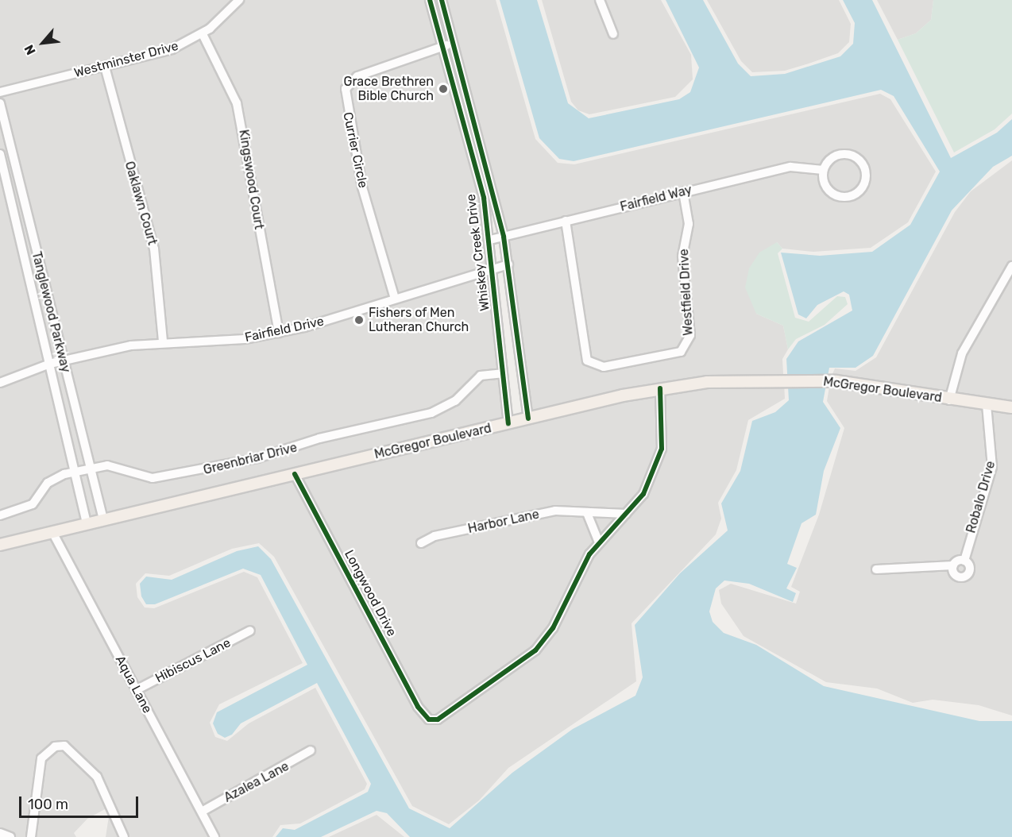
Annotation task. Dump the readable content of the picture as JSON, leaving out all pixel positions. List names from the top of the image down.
{
  "streets": {
    "main road": ["McGregor Boulevard"],
    "street": [
      "Westminster Drive",
      "Currier Circle",
      "Kingswood Court",
      "Fairfield Way",
      "Oaklawn Court",
      "Whiskey Creek Drive",
      "Westfield Drive",
      "Tanglewood Parkway",
      "Fairfield Drive",
      "Greenbriar Drive",
      "Robalo Drive",
      "Harbor Lane",
      "Longwood Drive",
      "Hibiscus Lane",
      "Aqua Lane",
      "Azalea Lane"
    ]
  },
  "crossings": [
    ["Westminster Drive", "Kingswood Court"],
    ["Westminster Drive", "Oaklawn Court"],
    ["Currier Circle", "Whiskey Creek Drive"],
    ["Currier Circle", "Fairfield Drive"],
    ["Kingswood Court", "Fairfield Drive"],
    ["Fairfield Way", "Whiskey Creek Drive"],
    ["Fairfield Way", "Westfield Drive"],
    ["Oaklawn Court", "Fairfield Drive"],
    ["Whiskey Creek Drive", "Fairfield Drive"],
    ["Whiskey Creek Drive", "McGregor Boulevard"],
    ["Whiskey Creek Drive", "Greenbriar Drive"],
    ["Tanglewood Parkway", "Fairfield Drive"],
    ["Tanglewood Parkway", "McGregor Boulevard"],
    ["Tanglewood Parkway", "Greenbriar Drive"],
    ["McGregor Boulevard", "Robalo Drive"],
    ["McGregor Boulevard", "Longwood Drive"],
    ["McGregor Boulevard", "Aqua Lane"],
    ["Hibiscus Lane", "Aqua Lane"],
    ["Aqua Lane", "Azalea Lane"]
  ],
  "places": ["Grace Brethren Bible Church", "Fishers of Men Lutheran Church"],
  "scale_bar": "100 m",
  "north": "bottom left"
}
